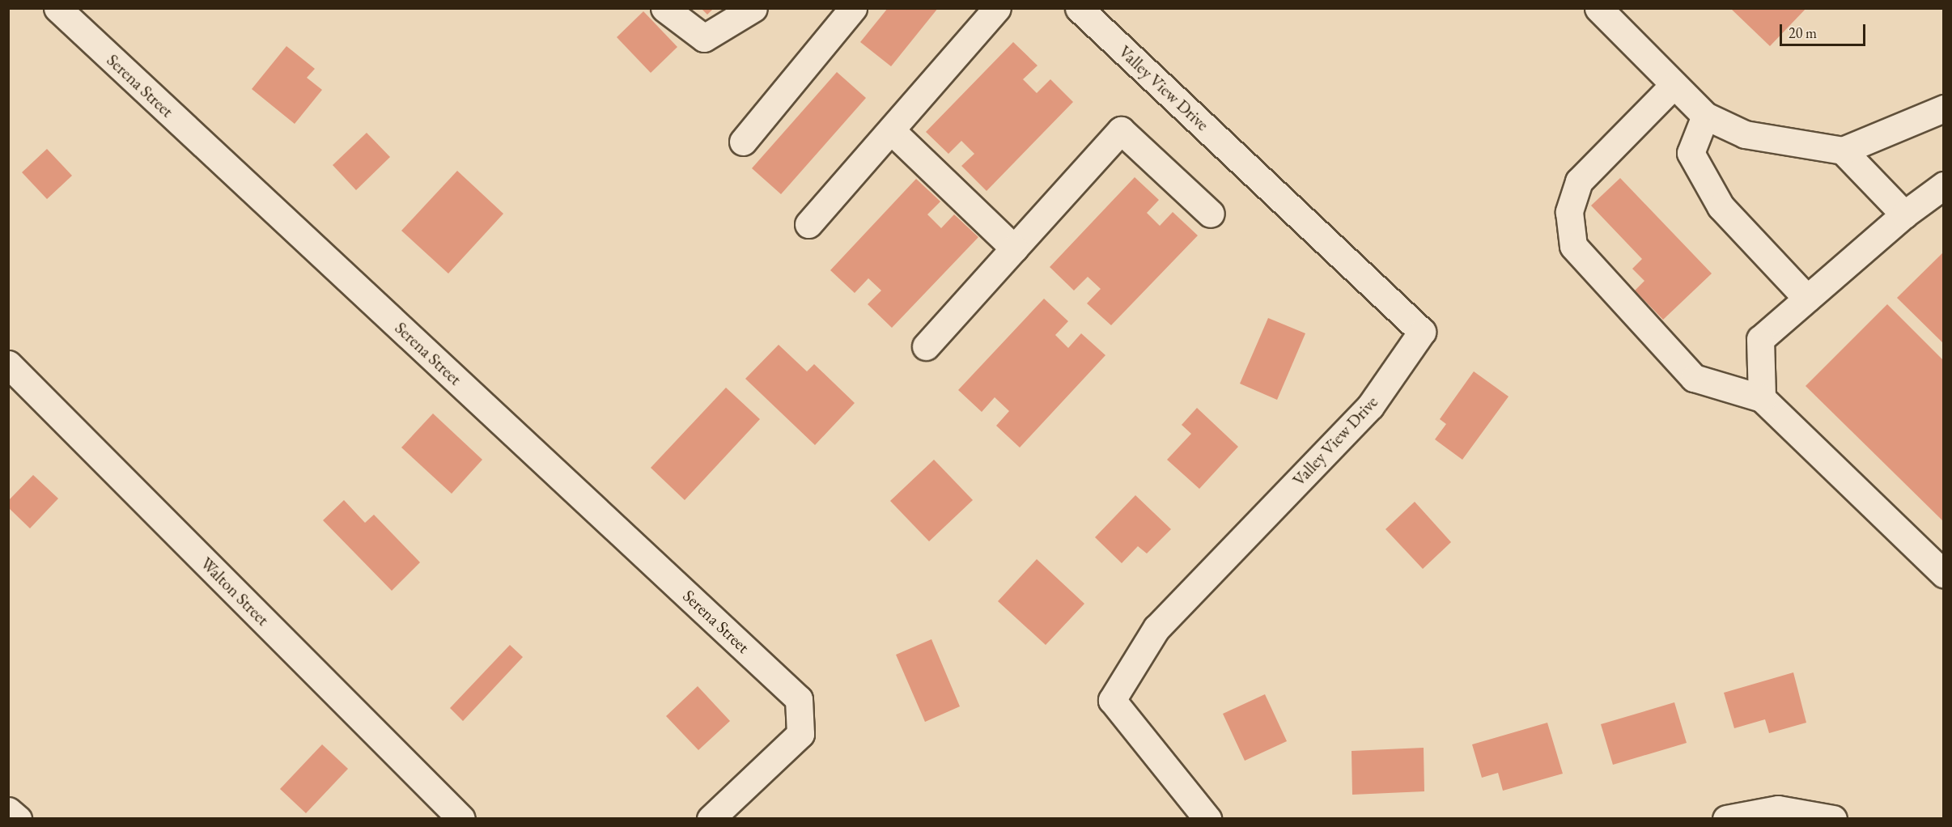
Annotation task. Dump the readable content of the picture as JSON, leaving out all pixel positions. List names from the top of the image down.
{
  "streets": {
    "street": ["Serena Street", "Valley View Drive", "Walton Street"]
  },
  "scale_bar": "20 m"
}
